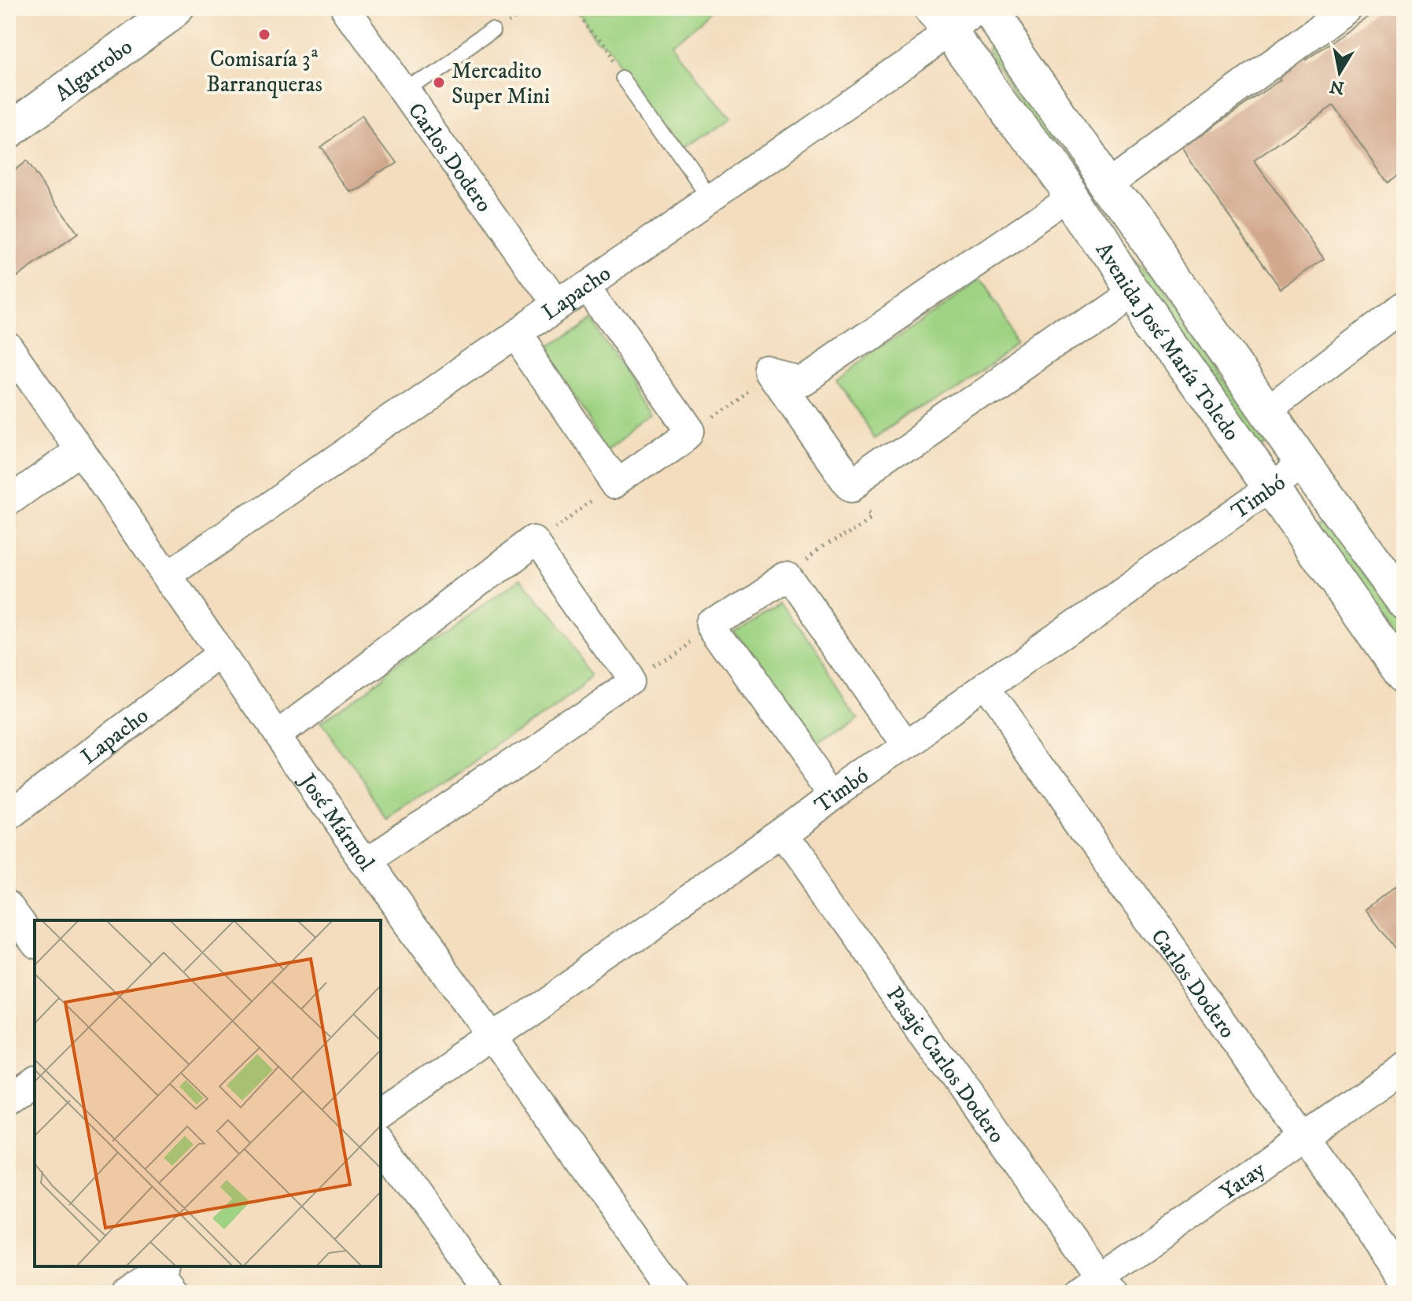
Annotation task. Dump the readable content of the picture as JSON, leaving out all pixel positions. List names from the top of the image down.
{
  "streets": {
    "main road": ["Algarrobo", "Avenida José María Toledo"],
    "street": [
      "Carlos Dodero",
      "Lapacho",
      "Timbó",
      "José Mármol",
      "Pasaje Carlos Dodero",
      "Yatay"
    ]
  },
  "crossings": [
    ["Carlos Dodero", "Lapacho"],
    ["Carlos Dodero", "Timbó"],
    ["Carlos Dodero", "Yatay"],
    ["Lapacho", "Avenida José María Toledo"],
    ["Lapacho", "José Mármol"],
    ["Avenida José María Toledo", "Timbó"],
    ["Timbó", "José Mármol"],
    ["Timbó", "Pasaje Carlos Dodero"],
    ["Pasaje Carlos Dodero", "Yatay"]
  ],
  "places": ["Comisaría 3ª Barranqueras", "Mercadito Super Mini"],
  "north": "bottom"
}
